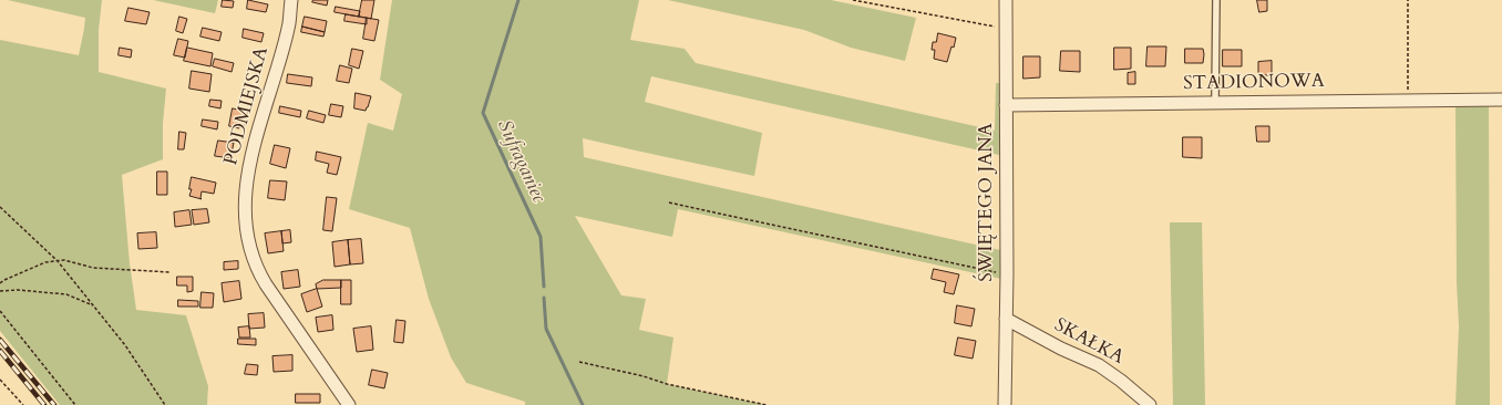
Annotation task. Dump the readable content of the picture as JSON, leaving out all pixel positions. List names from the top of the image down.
{
  "streets": {
    "street": [
      "STADIONOWA",
      "PODMIEJSKA",
      "ŚWIĘTEGO JANA",
      "SKAŁKA"
    ]
  },
  "crossings": [
    ["STADIONOWA", "ŚWIĘTEGO JANA"],
    ["ŚWIĘTEGO JANA", "SKAŁKA"]
  ],
  "water": ["Sufraganiec"]
}
